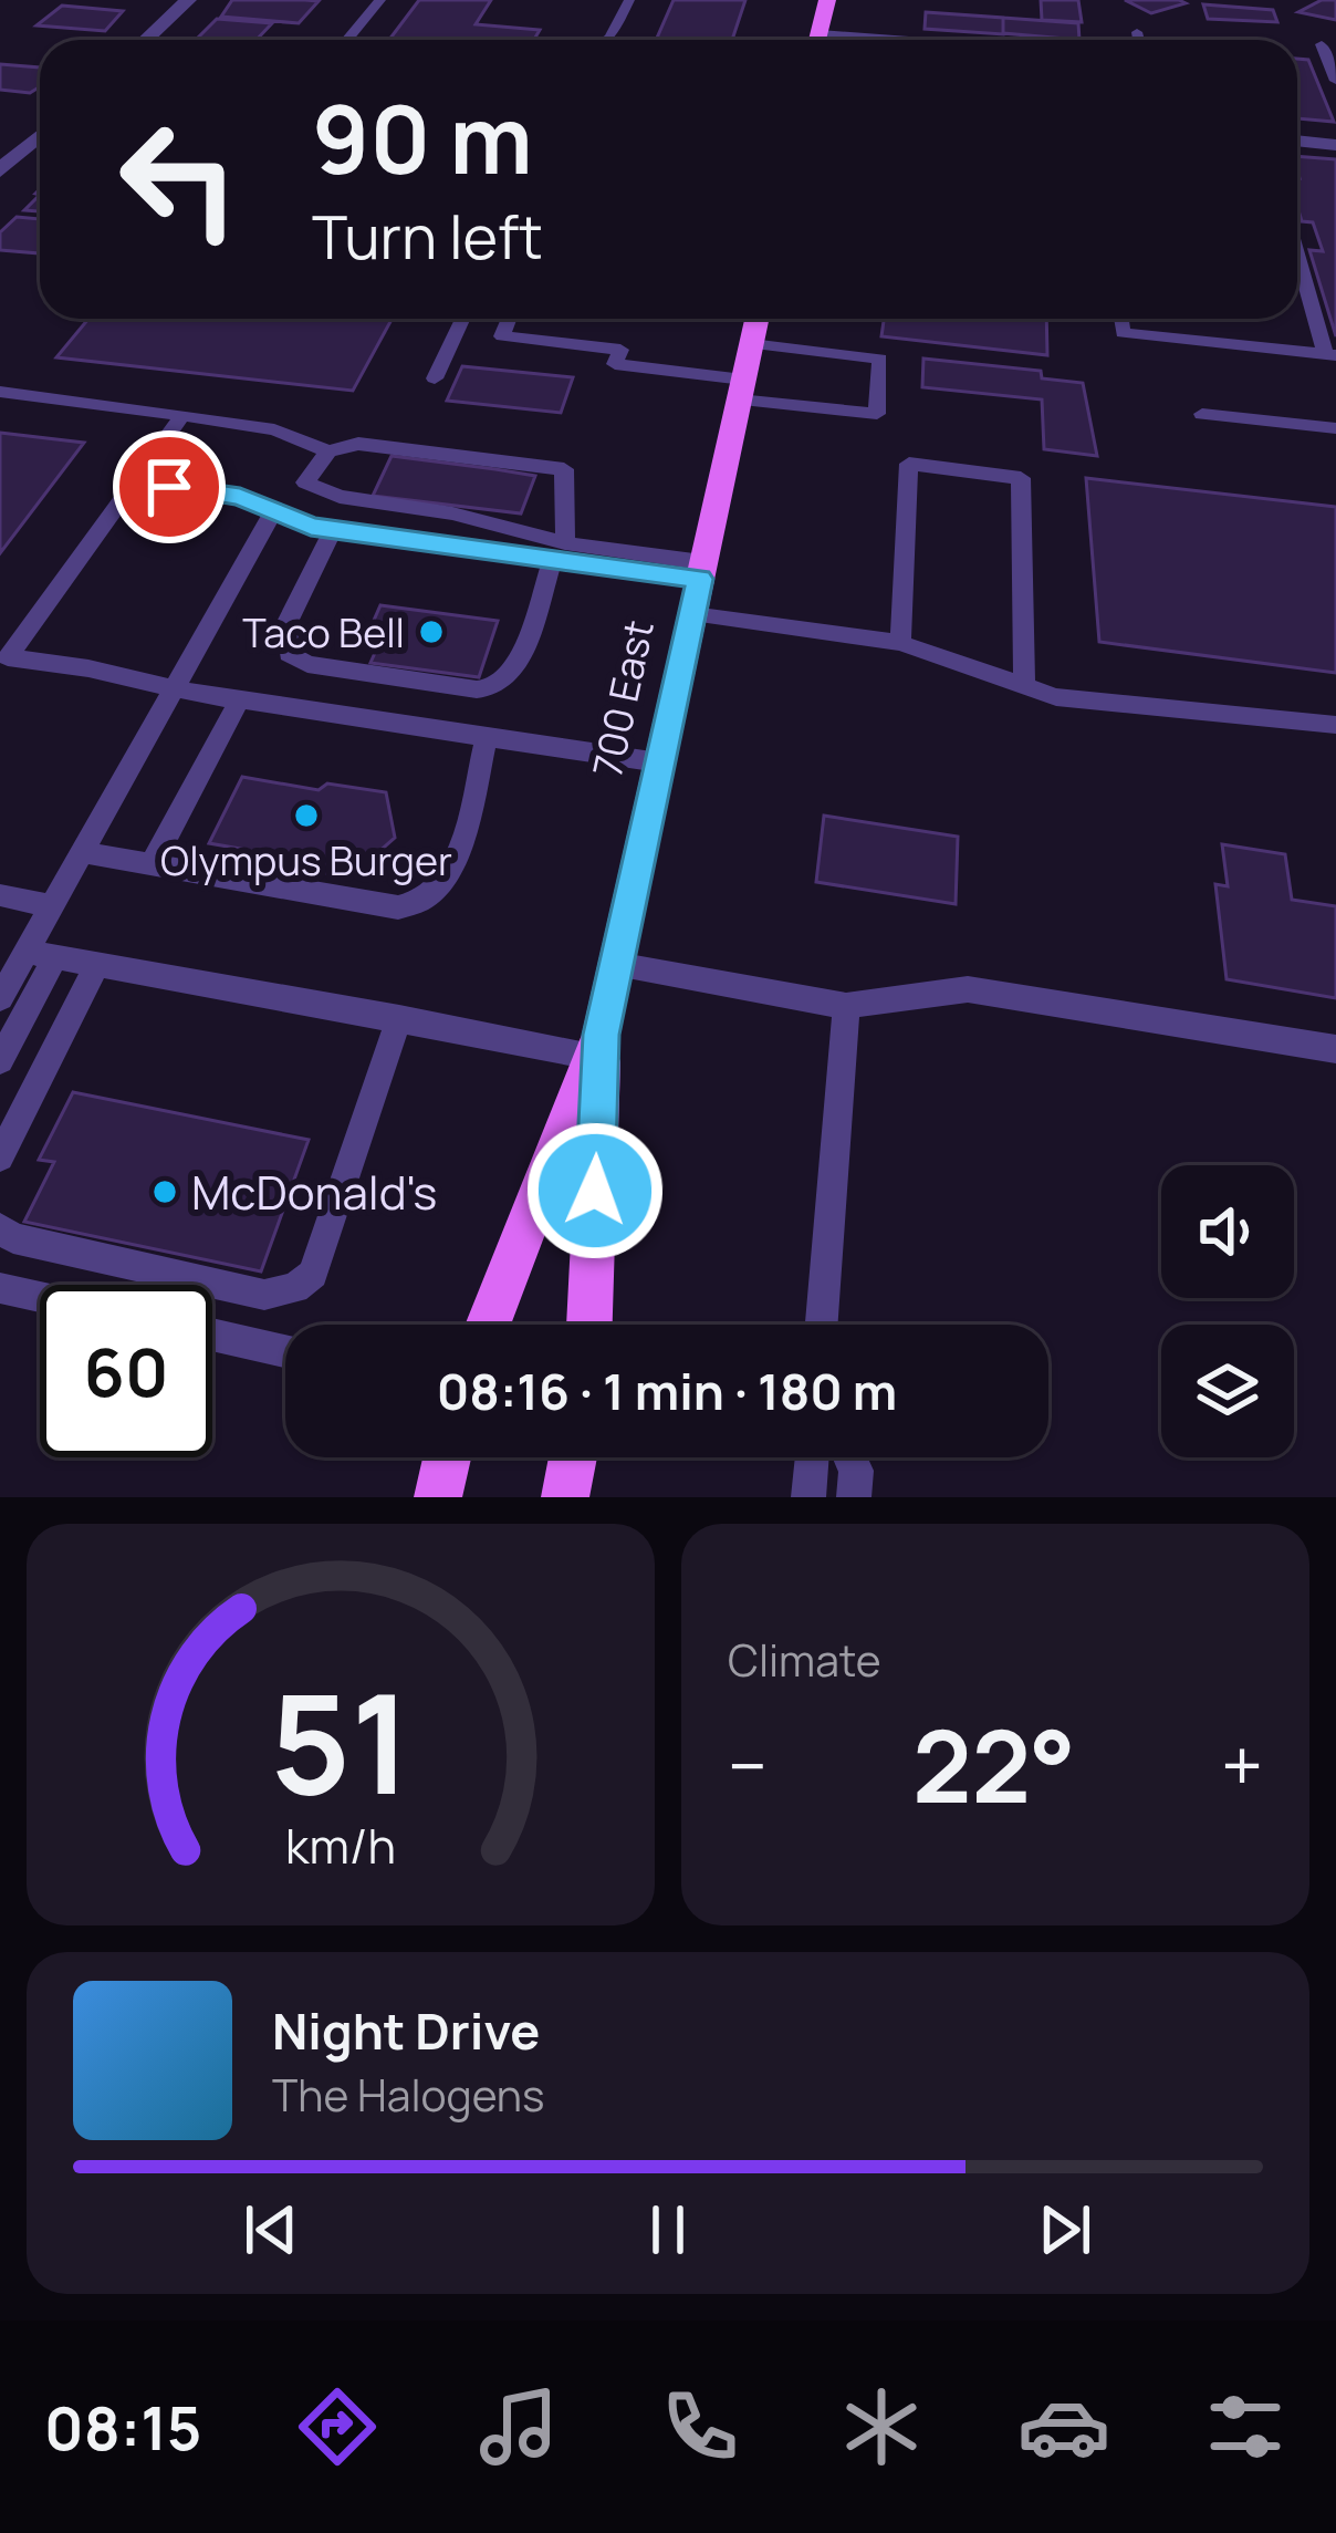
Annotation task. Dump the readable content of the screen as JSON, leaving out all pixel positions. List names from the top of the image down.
{
  "streets": {
    "main road": ["700 East"]
  },
  "places": ["Taco Bell", "Olympus Burger", "McDonald's"],
  "page": {
    "turn": ["90 m", "Turn left"],
    "limit": "60",
    "trip": "08:16 · 1 min · 180 m",
    "tile": "Climate",
    "heat": ["−", "22°", "+"],
    "song": ["Night Drive", "The Halogens"],
    "tabs": "08:15",
    "gauge": ["51", "km/h"]
  }
}
